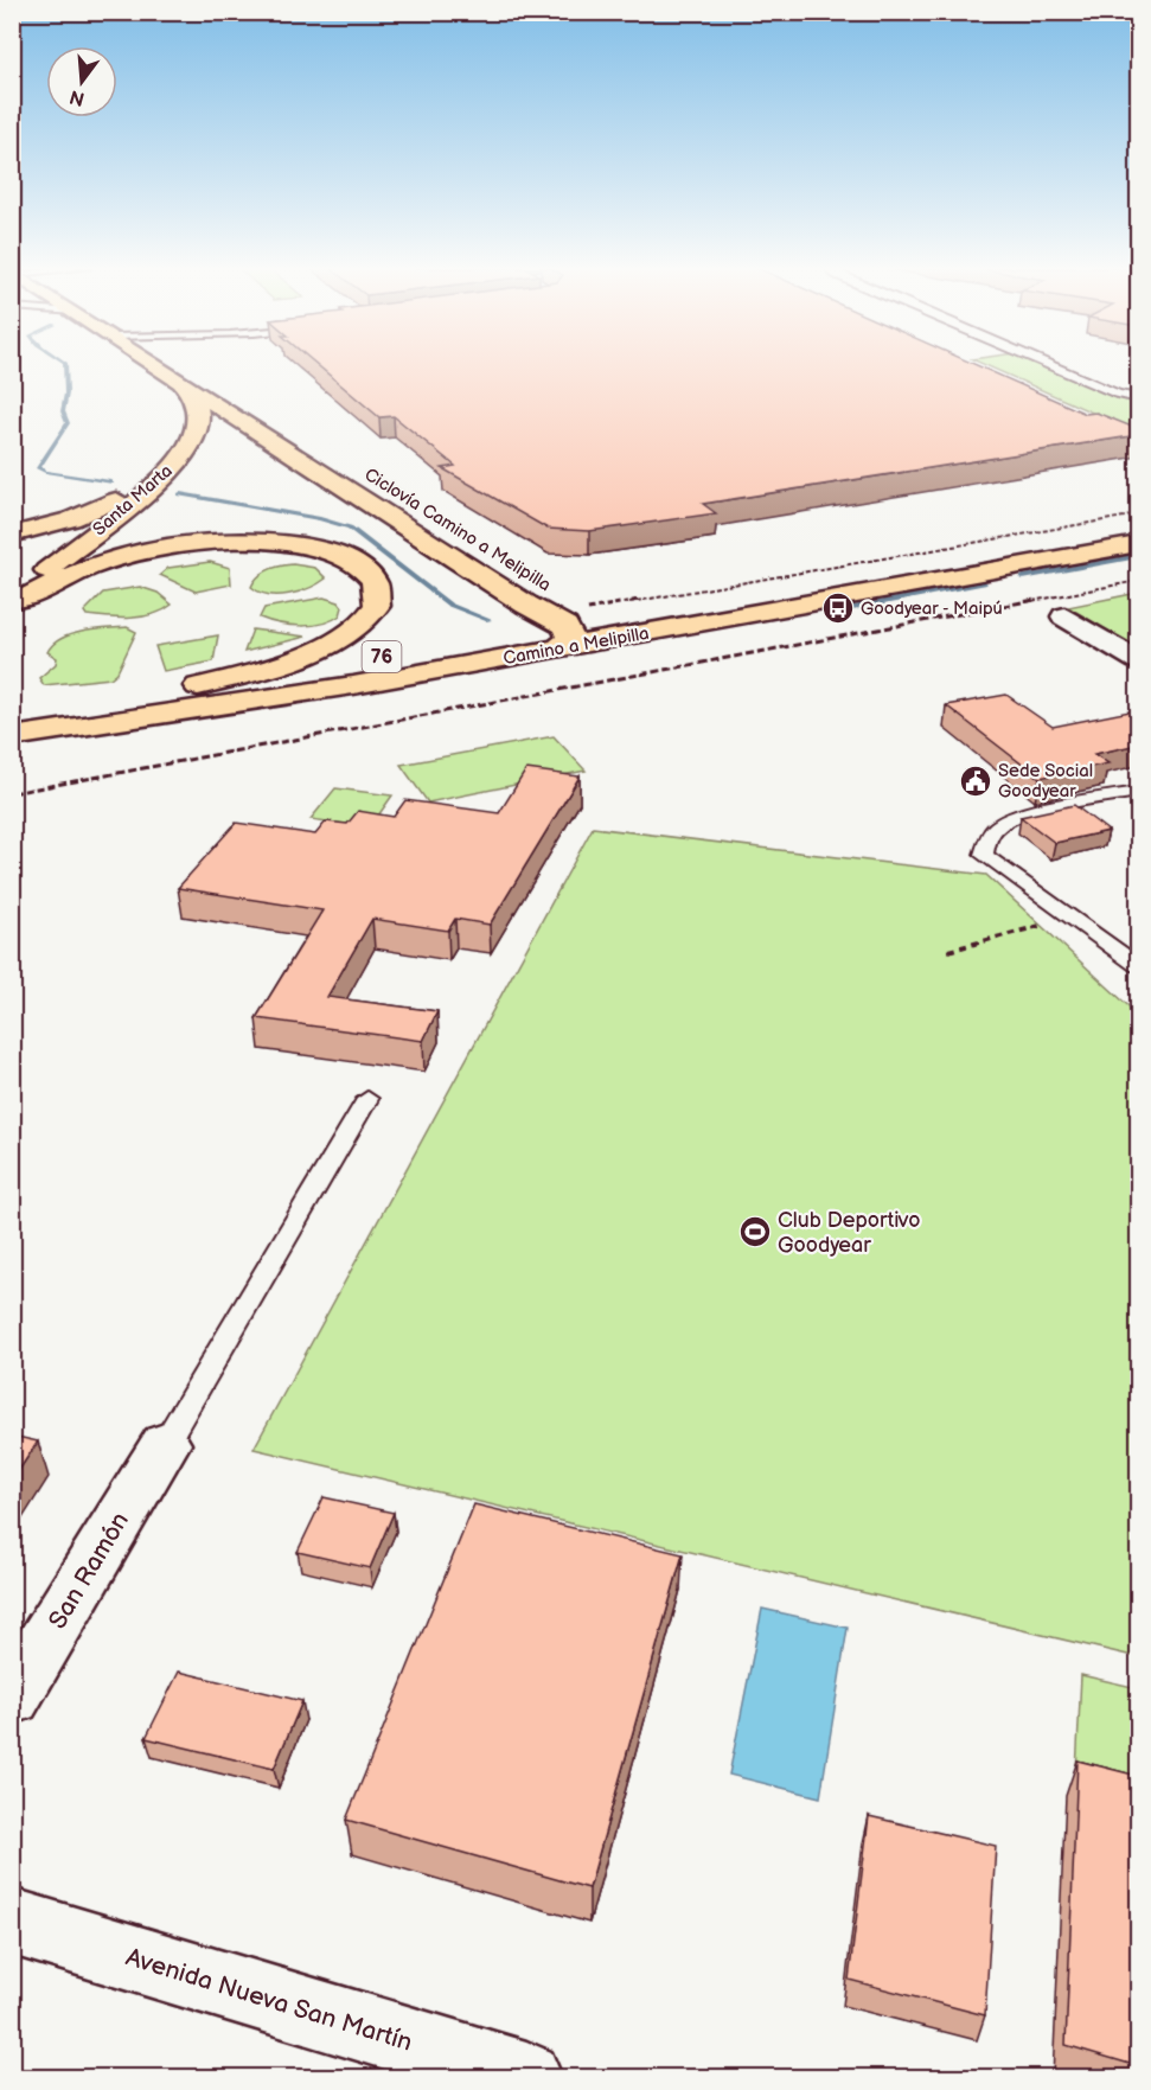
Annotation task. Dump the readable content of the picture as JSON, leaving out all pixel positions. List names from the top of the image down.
{
  "streets": {
    "main road": ["Santa Marta", "Camino a Melipilla", "76"],
    "street": ["San Ramón", "Avenida Nueva San Martín"]
  },
  "places": {
    "bus stop": ["Goodyear - Maipú"],
    "public building": ["Sede Social Goodyear"],
    "sports": ["Club Deportivo Goodyear"]
  },
  "north": "bottom"
}
